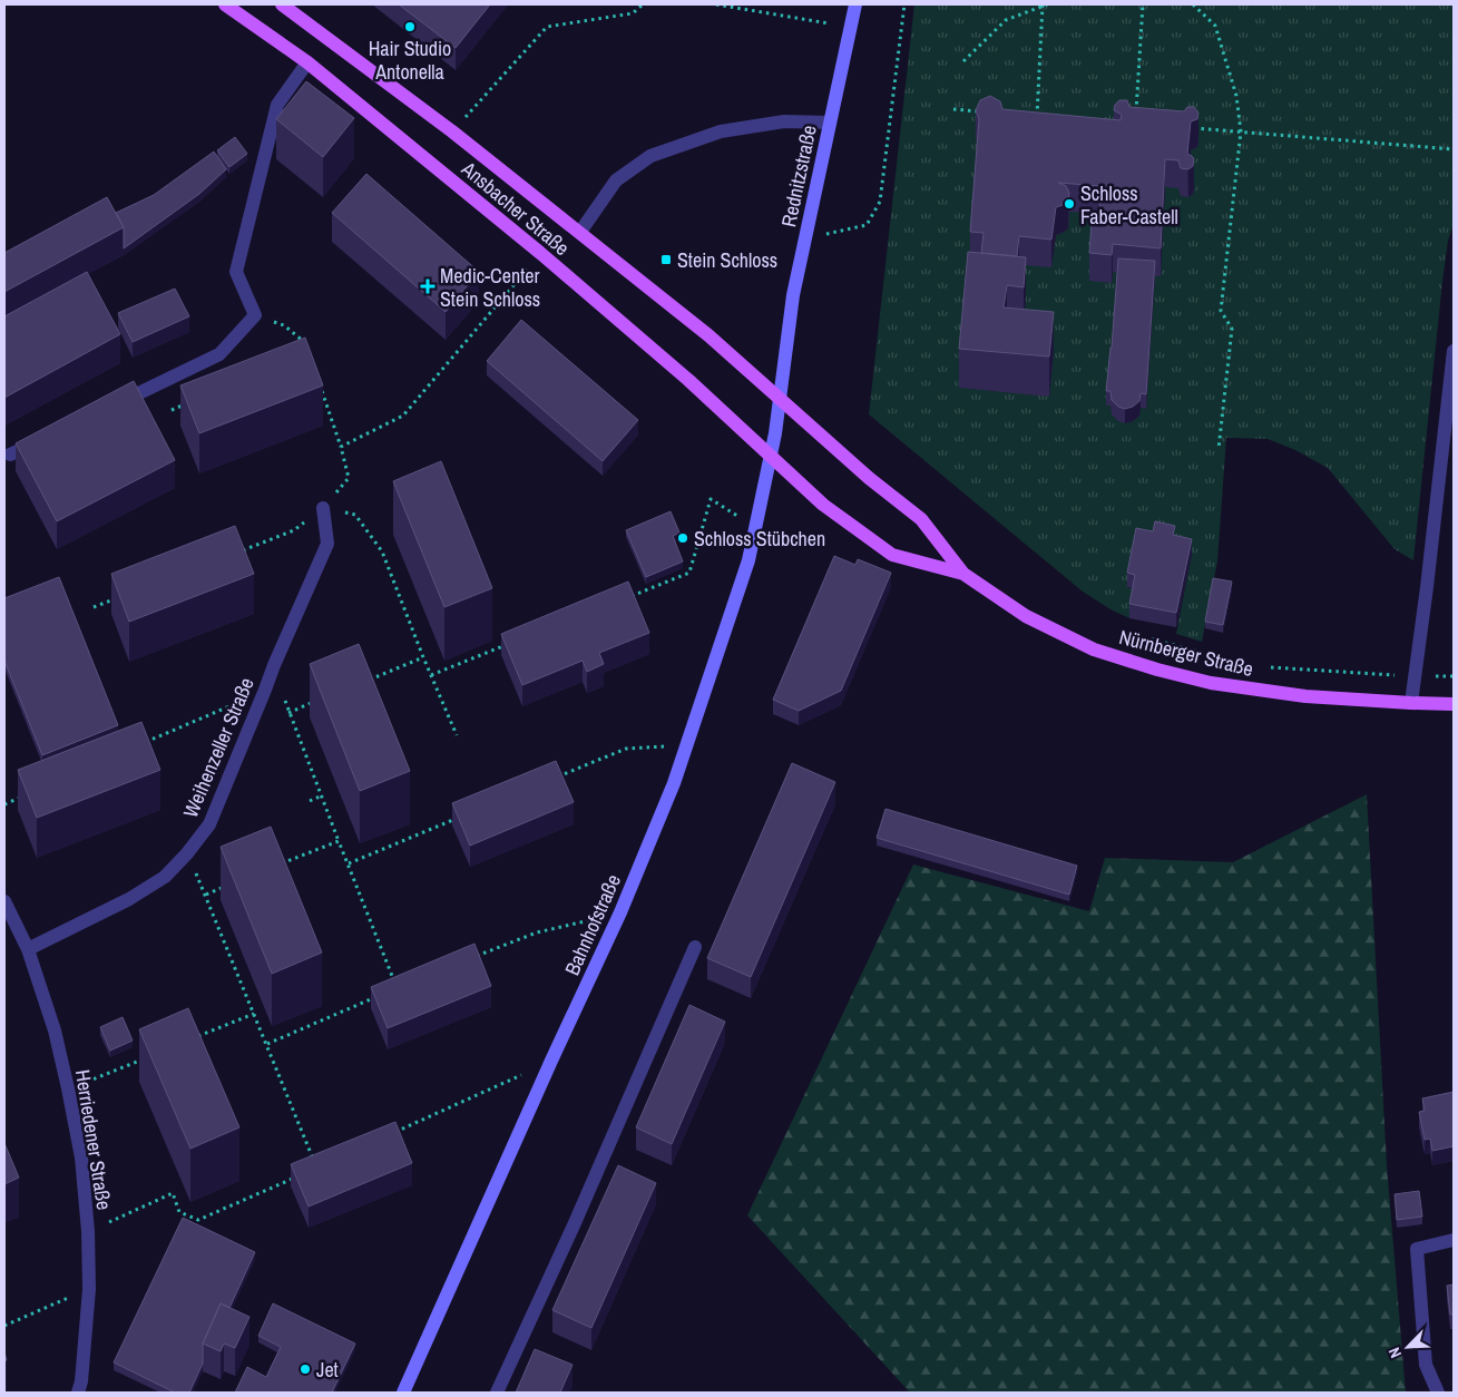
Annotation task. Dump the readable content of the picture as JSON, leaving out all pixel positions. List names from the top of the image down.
{
  "streets": {
    "main road": [
      "Rednitzstraße",
      "Ansbacher Straße",
      "Nürnberger Straße",
      "Bahnhofstraße"
    ],
    "street": ["Weihenzeller Straße", "Herriedener Straße"]
  },
  "crossings": [
    ["Rednitzstraße", "Ansbacher Straße"],
    ["Rednitzstraße", "Nürnberger Straße"],
    ["Rednitzstraße", "Bahnhofstraße"],
    ["Ansbacher Straße", "Nürnberger Straße"],
    ["Ansbacher Straße", "Bahnhofstraße"],
    ["Nürnberger Straße", "Bahnhofstraße"],
    ["Weihenzeller Straße", "Herriedener Straße"]
  ],
  "places": {
    "other": [
      "Hair Studio Antonella",
      "Schloss Faber-Castell",
      "Schloss Stübchen",
      "Jet"
    ],
    "transit": ["Stein Schloss"],
    "health": ["Medic-Center Stein Schloss"]
  },
  "north": "bottom left"
}
